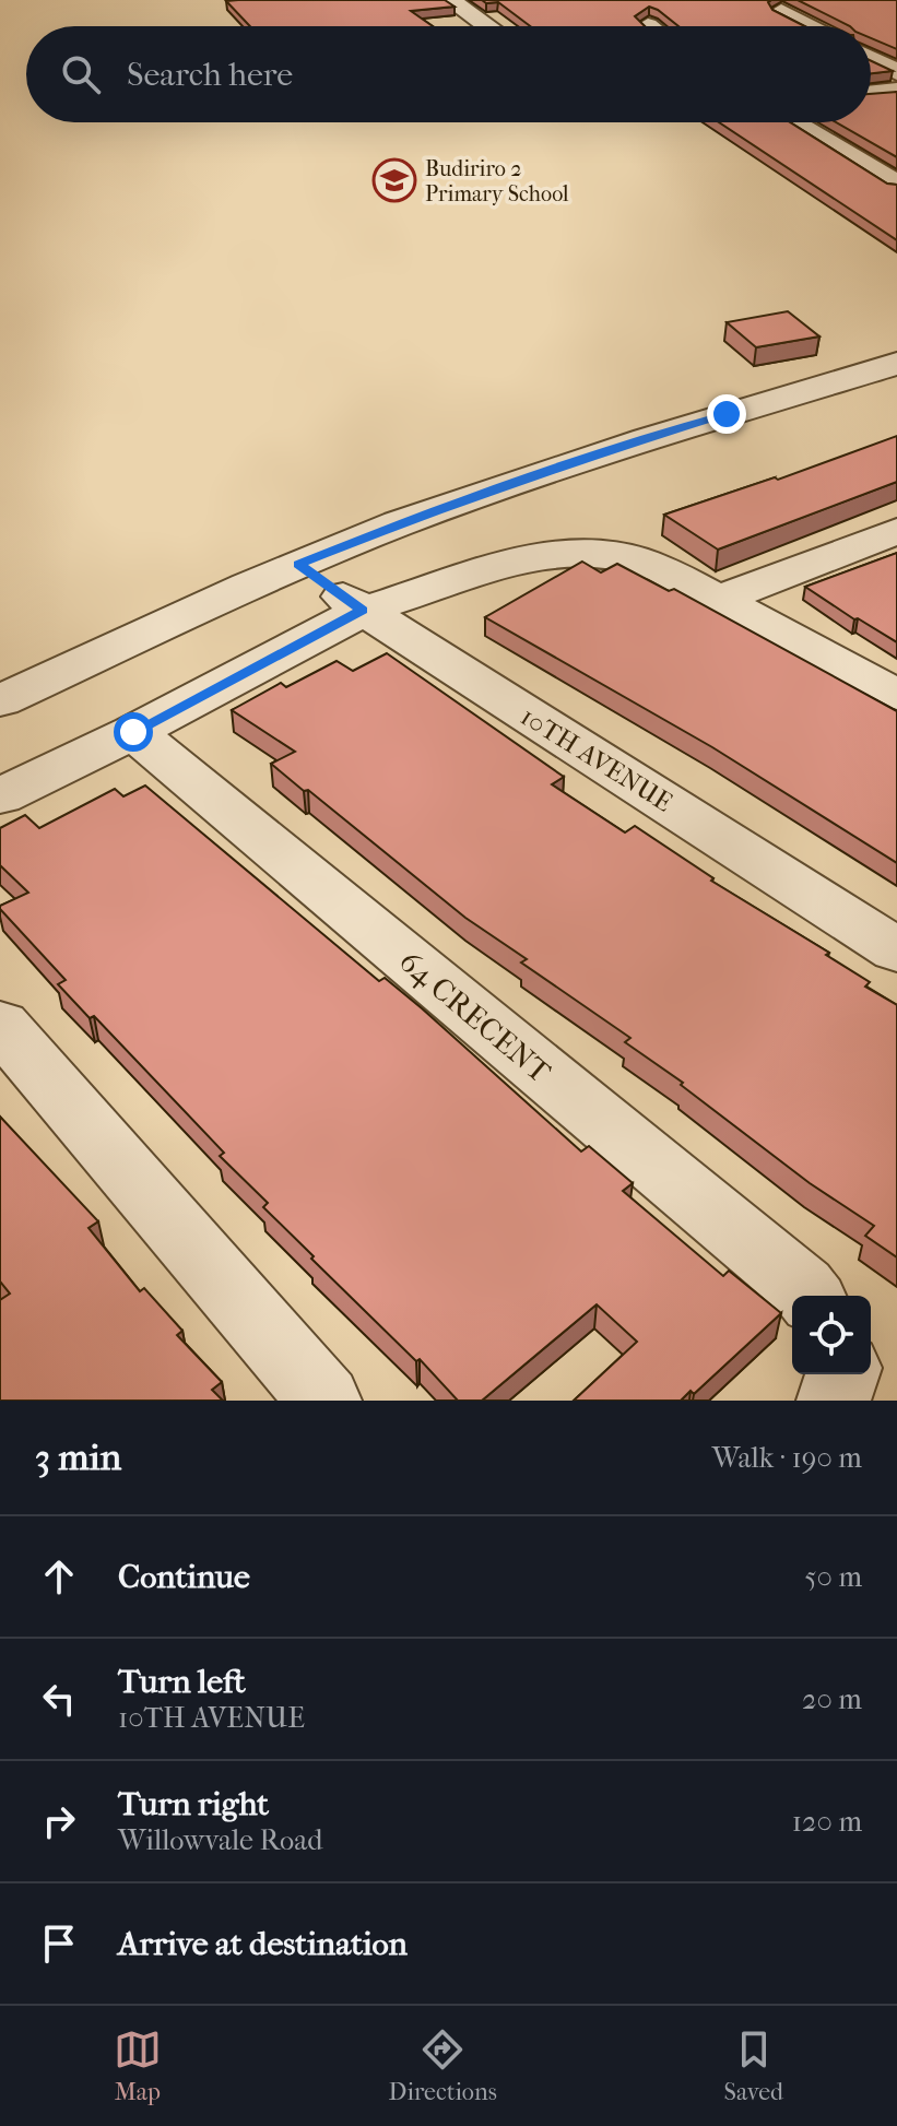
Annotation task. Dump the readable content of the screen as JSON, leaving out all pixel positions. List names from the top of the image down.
{
  "streets": {
    "street": ["10TH AVENUE", "64 CRECENT"]
  },
  "places": {
    "school or university": ["Budiriro 2 Primary School"]
  },
  "page": {
    "search": "Search here",
    "heading": ["3 min", "Walk · 190 m"],
    "list": [
      ["Continue", "50 m"],
      ["Turn left", "10TH AVENUE", "20 m"],
      ["Turn right", "Willowvale Road", "120 m"],
      "Arrive at destination"
    ],
    "nav": ["Map", "Directions", "Saved"]
  }
}
